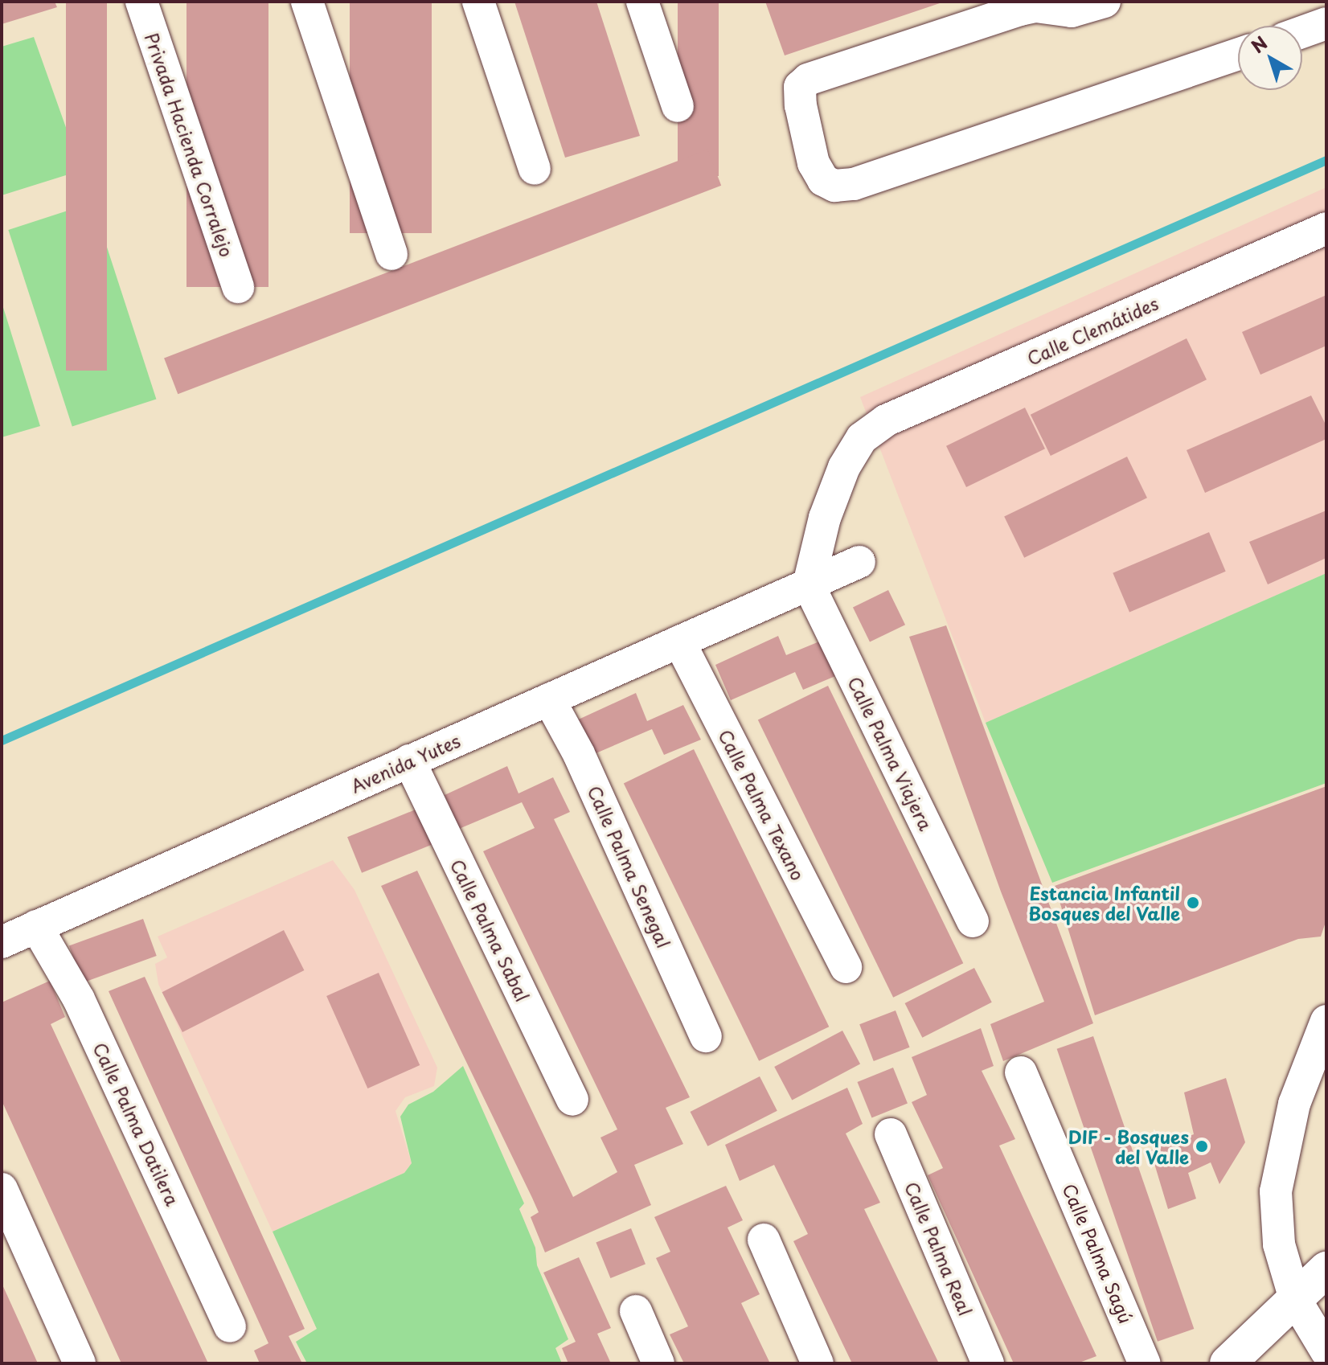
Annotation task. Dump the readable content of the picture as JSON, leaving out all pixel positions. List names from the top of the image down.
{
  "streets": {
    "street": [
      "Privada Hacienda Corralejo",
      "Calle Clemátides",
      "Calle Palma Viajera",
      "Avenida Yutes",
      "Calle Palma Texano",
      "Calle Palma Senegal",
      "Calle Palma Sabal",
      "Calle Palma Datilera",
      "Calle Palma Real",
      "Calle Palma Sagú"
    ]
  },
  "crossings": [
    ["Calle Clemátides", "Calle Palma Viajera"],
    ["Calle Clemátides", "Avenida Yutes"],
    ["Calle Palma Viajera", "Avenida Yutes"],
    ["Avenida Yutes", "Calle Palma Texano"],
    ["Avenida Yutes", "Calle Palma Senegal"],
    ["Avenida Yutes", "Calle Palma Sabal"],
    ["Avenida Yutes", "Calle Palma Datilera"]
  ],
  "places": ["Estancia Infantil Bosques del Valle", "DIF - Bosques del Valle"],
  "north": "top left"
}
